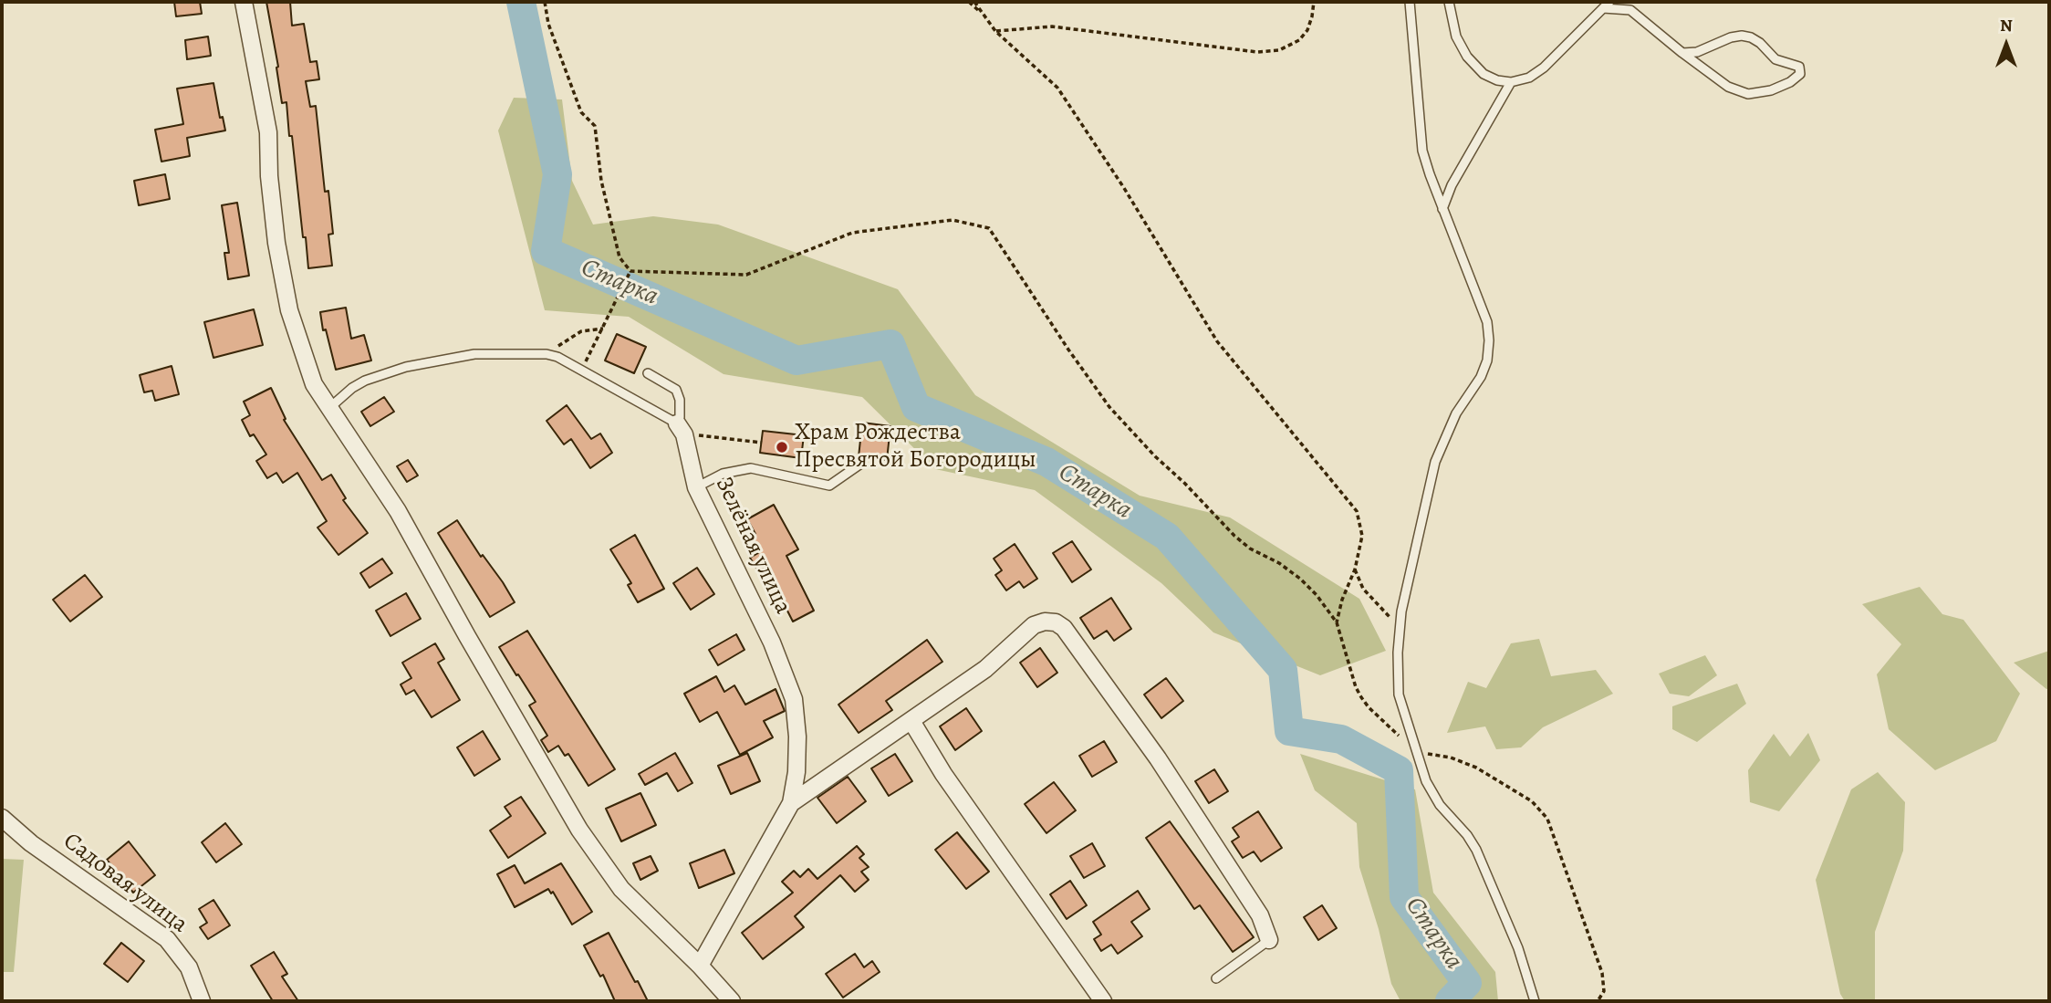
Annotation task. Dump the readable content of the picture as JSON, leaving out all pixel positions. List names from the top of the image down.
{
  "streets": {
    "street": ["Зелёная улица", "Садовая улица"]
  },
  "water": ["Старка"],
  "places": ["Храм Рождества Пресвятой Богородицы"],
  "north": "top"
}
